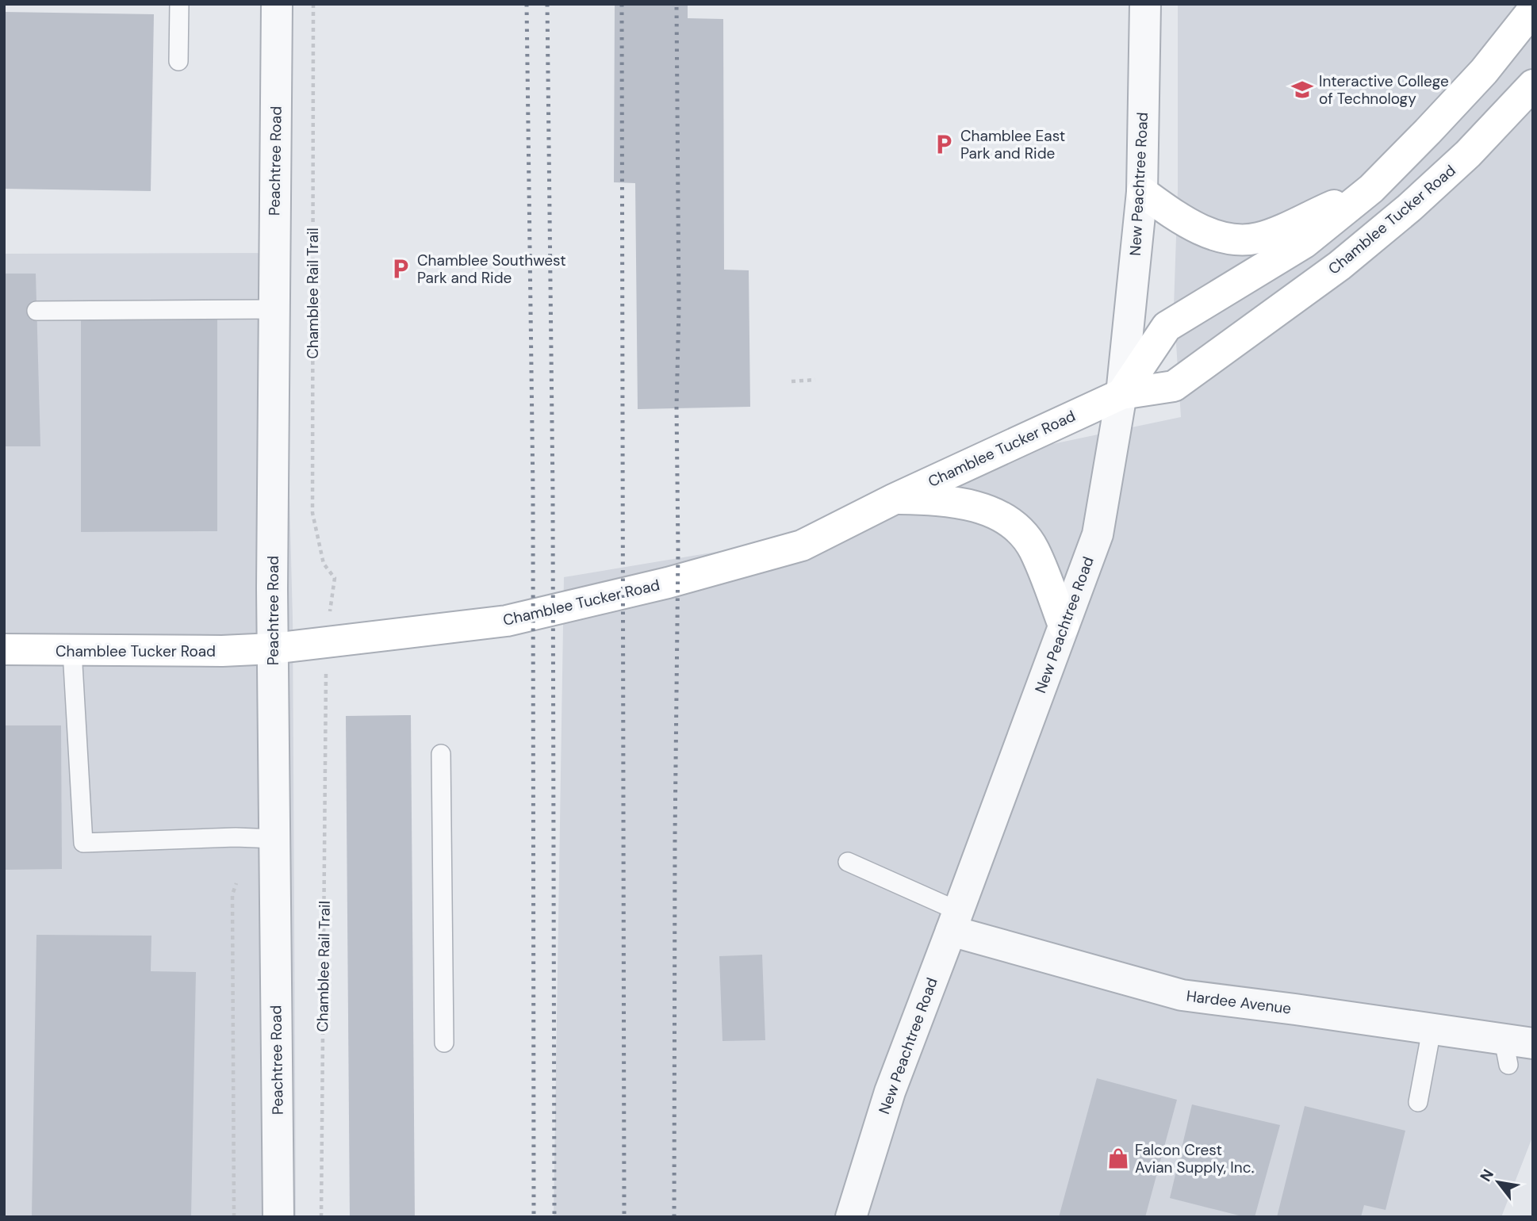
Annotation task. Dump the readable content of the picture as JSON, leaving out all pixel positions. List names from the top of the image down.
{
  "streets": {
    "main road": ["Chamblee Tucker Road"],
    "street": ["Peachtree Road", "New Peachtree Road", "Hardee Avenue"],
    "path": ["Chamblee Rail Trail"]
  },
  "crossings": [
    ["Peachtree Road", "Chamblee Tucker Road"],
    ["New Peachtree Road", "Chamblee Tucker Road"],
    ["New Peachtree Road", "Hardee Avenue"]
  ],
  "places": {
    "school or university": ["Interactive College of Technology"],
    "parking": ["Chamblee East Park and Ride", "Chamblee Southwest Park and Ride"],
    "shop": ["Falcon Crest Avian Supply, Inc."]
  },
  "north": "top left"
}
